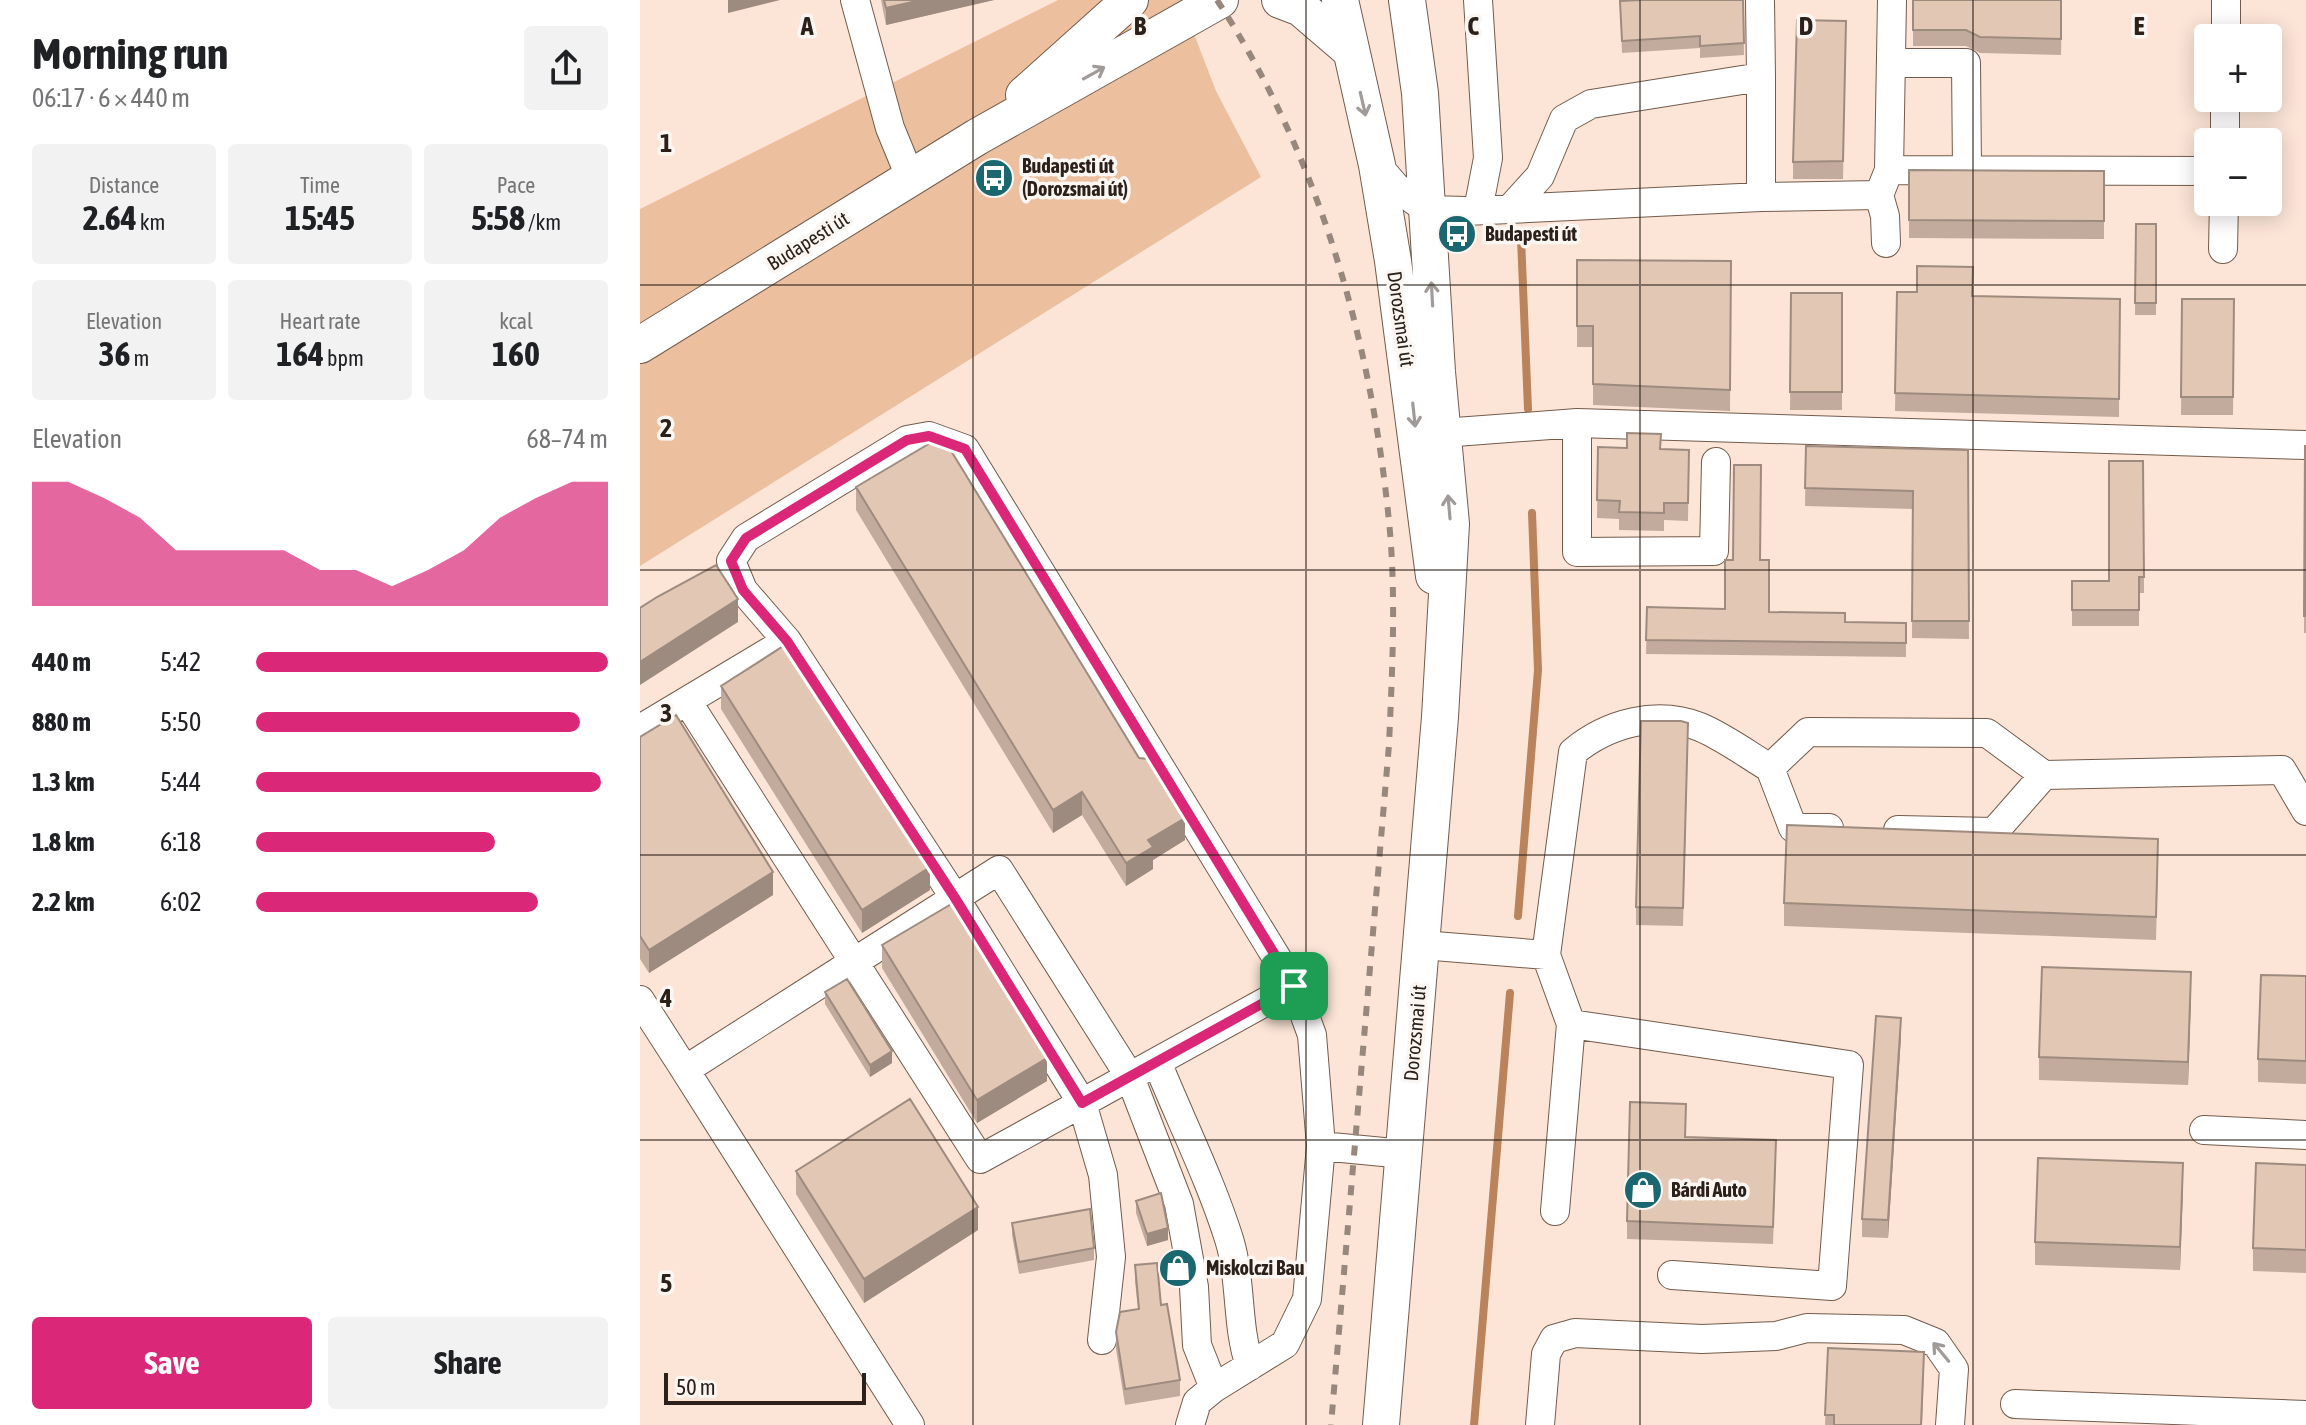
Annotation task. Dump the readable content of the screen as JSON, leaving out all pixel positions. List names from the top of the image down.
{
  "streets": {
    "main road": ["Budapesti út", "Dorozsmai út"]
  },
  "places": {
    "bus stop": ["Budapesti út (Dorozsmai út)", "Budapesti út"],
    "shop": ["Bárdi Auto", "Miskolczi Bau"]
  },
  "scale_bar": "50 m",
  "page": {
    "heading": ["Morning run", "06:17 · 6 × 440 m"],
    "map_buttons": ["+", "−"],
    "stats": [
      ["Distance", "2.64 km"],
      ["Time", "15:45"],
      ["Pace", "5:58 /km"],
      ["Elevation", "36 m"],
      ["Heart rate", "164 bpm"],
      ["kcal", "160"]
    ],
    "chart": ["Elevation", "68–74 m"],
    "list": [
      {
        "name": "440 m",
        "note": "5:42"
      },
      {
        "name": "880 m",
        "note": "5:50"
      },
      {
        "name": "1.3 km",
        "note": "5:44"
      },
      {
        "name": "1.8 km",
        "note": "6:18"
      },
      {
        "name": "2.2 km",
        "note": "6:02"
      }
    ],
    "buttons": ["Save", "Share"],
    "scale": "50 m"
  },
  "grid": {
    "columns": [
      "A",
      "B",
      "C",
      "D",
      "E"
    ],
    "rows": [
      "1",
      "2",
      "3",
      "4",
      "5"
    ]
  }
}
